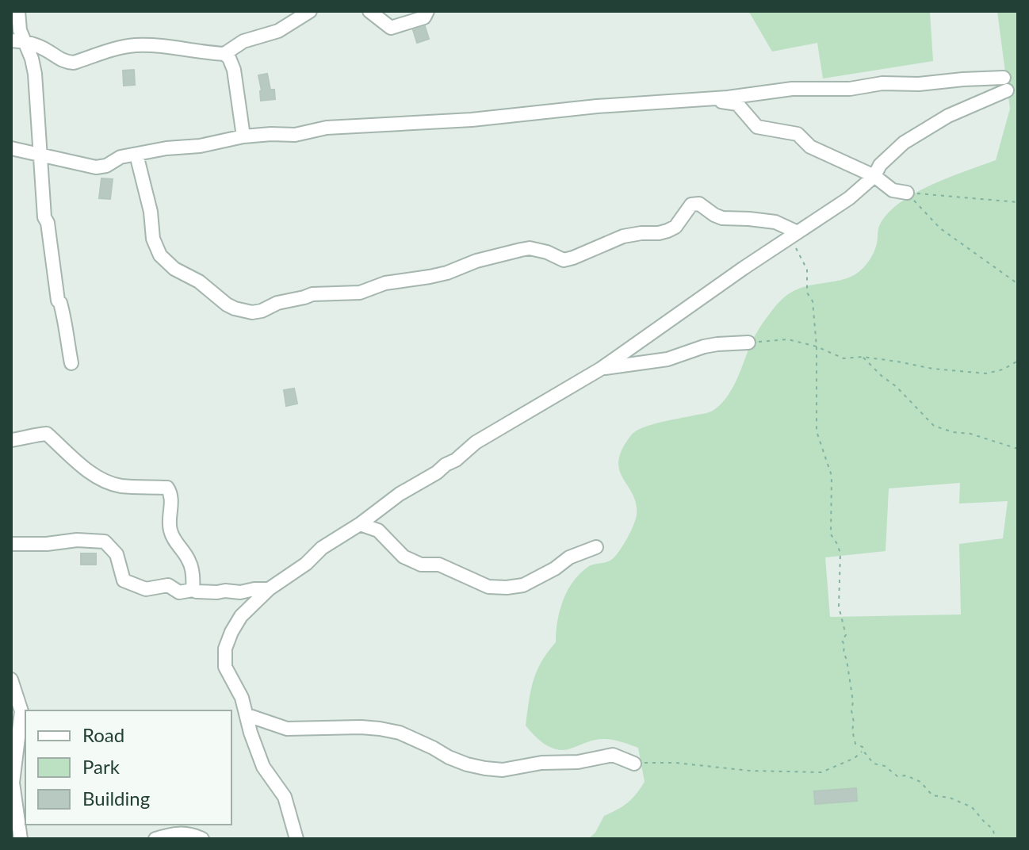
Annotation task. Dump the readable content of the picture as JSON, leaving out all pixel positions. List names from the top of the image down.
{
  "legend": ["Road", "Park", "Building"]
}
